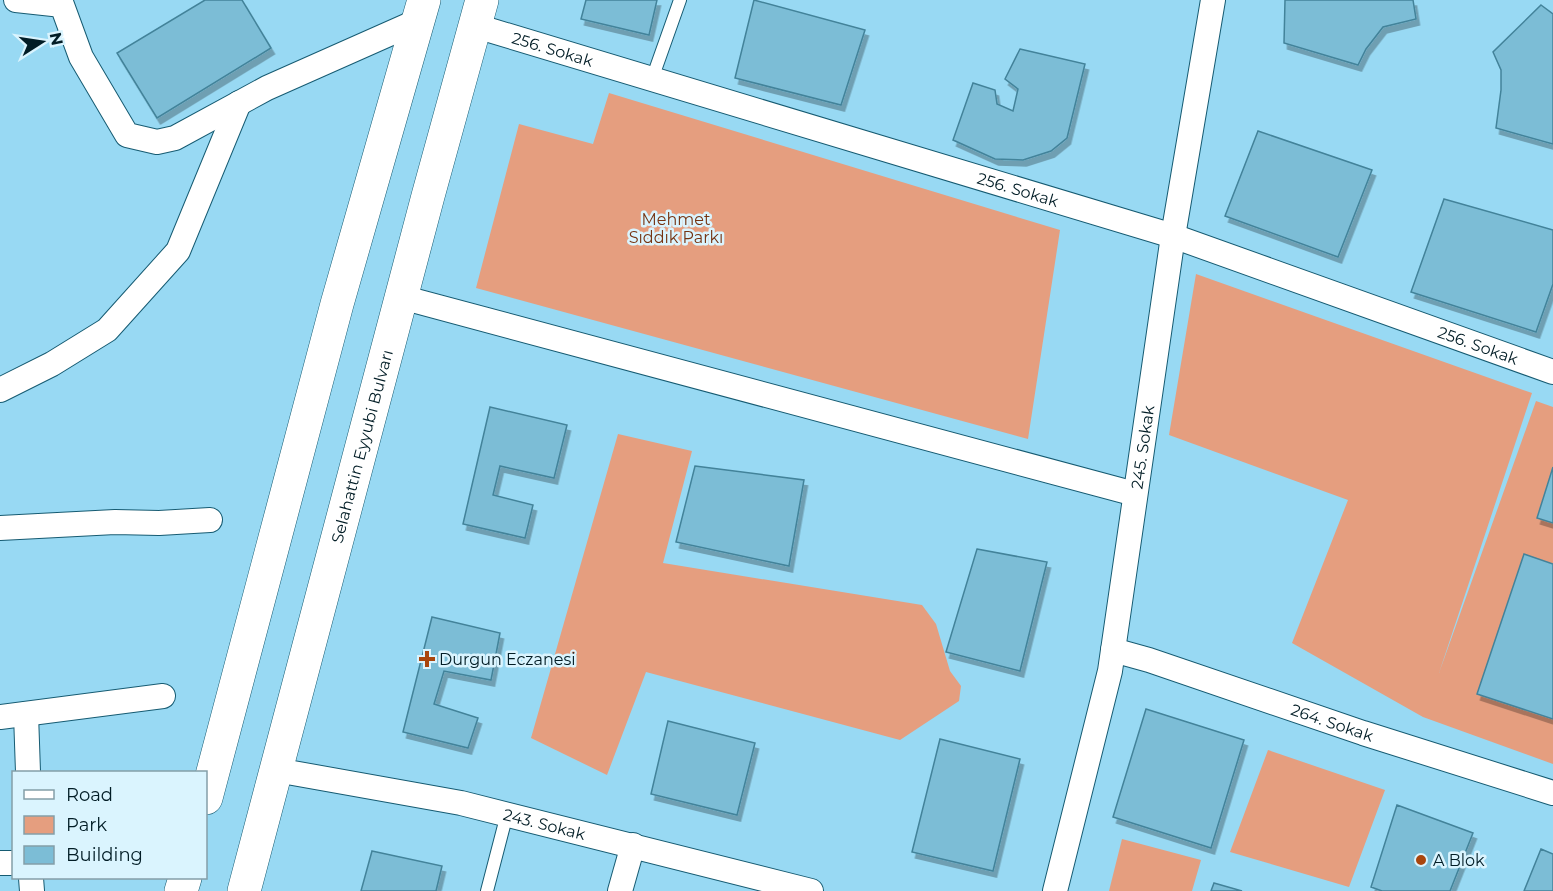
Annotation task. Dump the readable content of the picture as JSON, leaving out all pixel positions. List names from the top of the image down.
{
  "streets": {
    "main road": ["Selahattin Eyyubi Bulvarı"],
    "street": [
      "256. Sokak",
      "245. Sokak",
      "264. Sokak",
      "243. Sokak"
    ]
  },
  "crossings": [
    ["256. Sokak", "Selahattin Eyyubi Bulvarı"],
    ["256. Sokak", "245. Sokak"],
    ["Selahattin Eyyubi Bulvarı", "243. Sokak"],
    ["245. Sokak", "264. Sokak"]
  ],
  "parks": ["Mehmet Sıddık Parkı"],
  "places": {
    "health": ["Durgun Eczanesi"],
    "other": ["A Blok"]
  },
  "legend": ["Road", "Park", "Building"],
  "north": "right"
}
